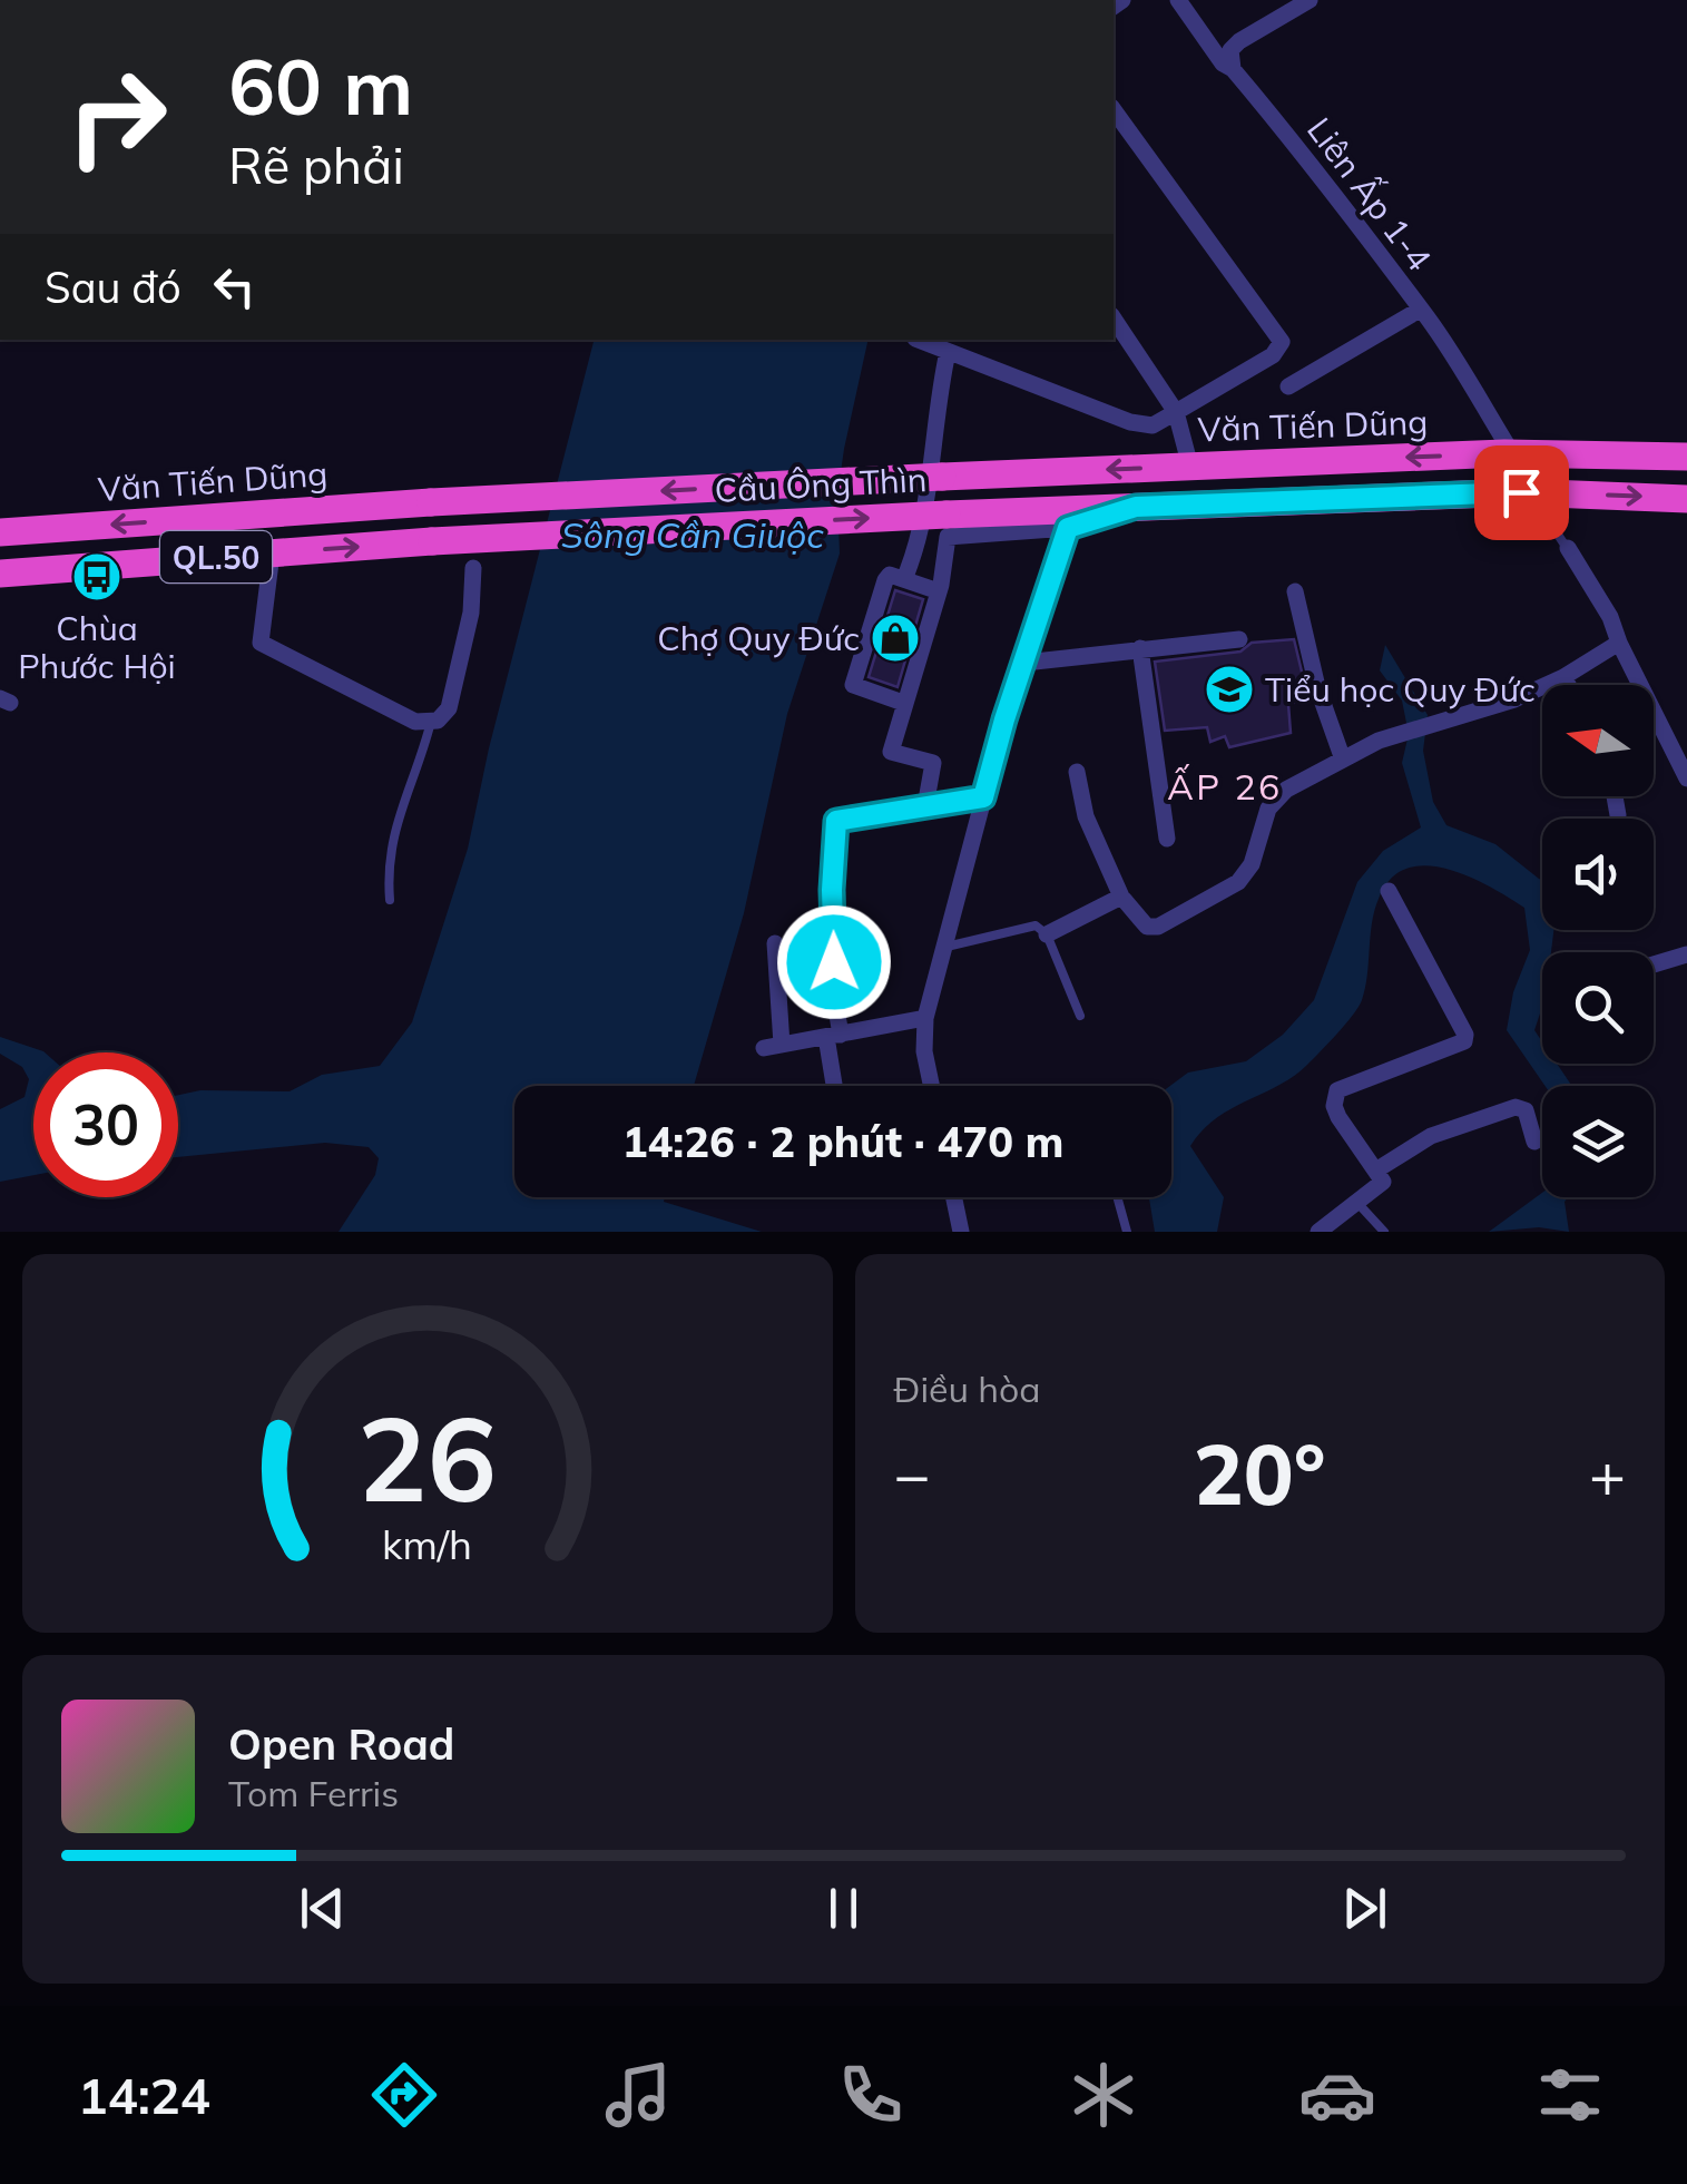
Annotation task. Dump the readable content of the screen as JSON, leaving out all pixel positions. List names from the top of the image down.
{
  "streets": {
    "highway": ["Văn Tiến Dũng", "Cầu Ông Thìn", "QL.50"],
    "street": ["Liên Ấp 1-4"]
  },
  "crossings": [
    ["Liên Ấp 1-4", "Văn Tiến Dũng"],
    ["Văn Tiến Dũng", "Cầu Ông Thìn"],
    ["Cầu Ông Thìn", "QL.50"]
  ],
  "districts": ["ẤP 26"],
  "water": ["Sông Cần Giuộc"],
  "places": {
    "bus stop": ["Chùa Phước Hội"],
    "shop": ["Chợ Quy Đức"],
    "school or university": ["Tiểu học Quy Đức"]
  },
  "north": "left",
  "page": {
    "turn": ["60 m", "Rẽ phải"],
    "then": "Sau đó",
    "limit": "30",
    "trip": "14:26 · 2 phút · 470 m",
    "tile": "Điều hòa",
    "heat": ["−", "20°", "+"],
    "song": ["Open Road", "Tom Ferris"],
    "tabs": "14:24",
    "gauge": ["26", "km/h"]
  }
}
